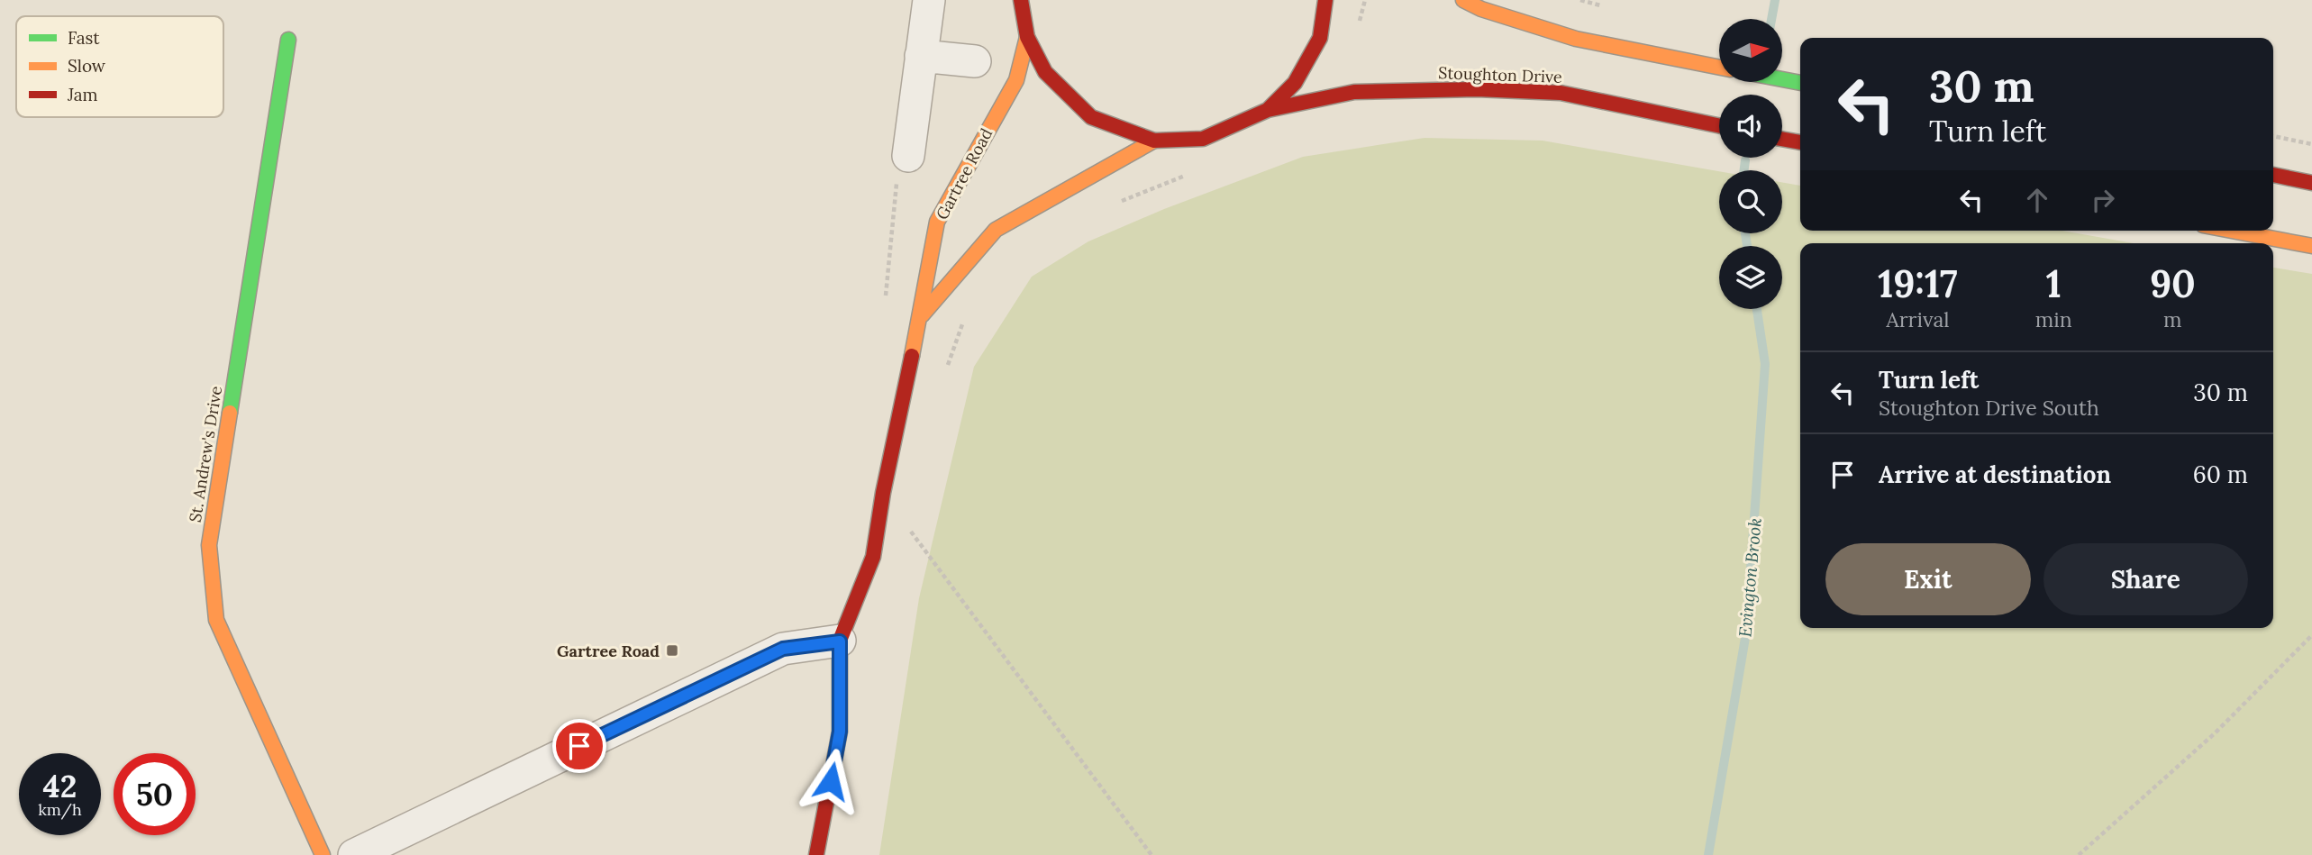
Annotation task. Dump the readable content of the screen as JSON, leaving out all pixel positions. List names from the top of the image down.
{
  "streets": {
    "main road": ["Stoughton Drive", "Gartree Road", "St. Andrew's Drive"]
  },
  "water": ["Evington Brook"],
  "places": {
    "transit": ["Gartree Road"]
  },
  "legend": ["Fast", "Slow", "Jam"],
  "north": "right",
  "page": {
    "turn": ["30 m", "Turn left"],
    "eta": [
      "19:17",
      "Arrival",
      "1",
      "min",
      "90",
      "m"
    ],
    "list": [
      {
        "name": "Turn left",
        "note": "Stoughton Drive South",
        "value": "30 m"
      },
      {
        "name": "Arrive at destination",
        "value": "60 m"
      }
    ],
    "buttons": ["Exit", "Share"],
    "speed": "42 km/h",
    "limit": "50"
  }
}
